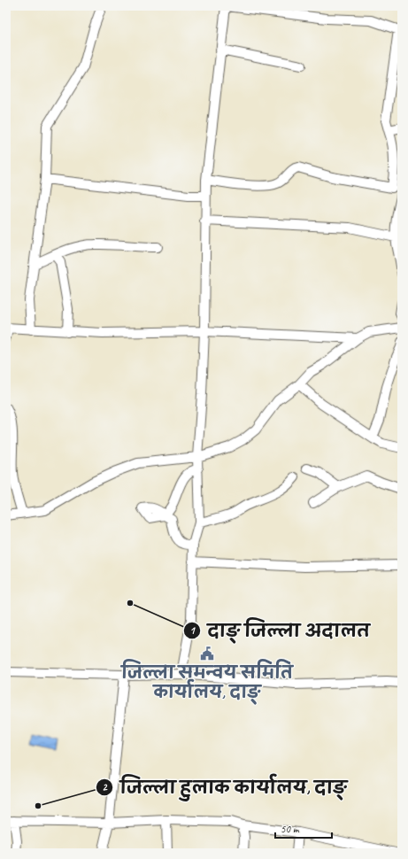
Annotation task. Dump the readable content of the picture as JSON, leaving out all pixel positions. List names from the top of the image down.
{
  "places": {
    "other": ["दाङ् जिल्ला अदालत", "जिल्ला हुलाक कार्यालय, दाङ्"],
    "public building": ["जिल्ला समन्वय समिति कार्यालय, दाङ्"]
  },
  "scale_bar": "50 m"
}
